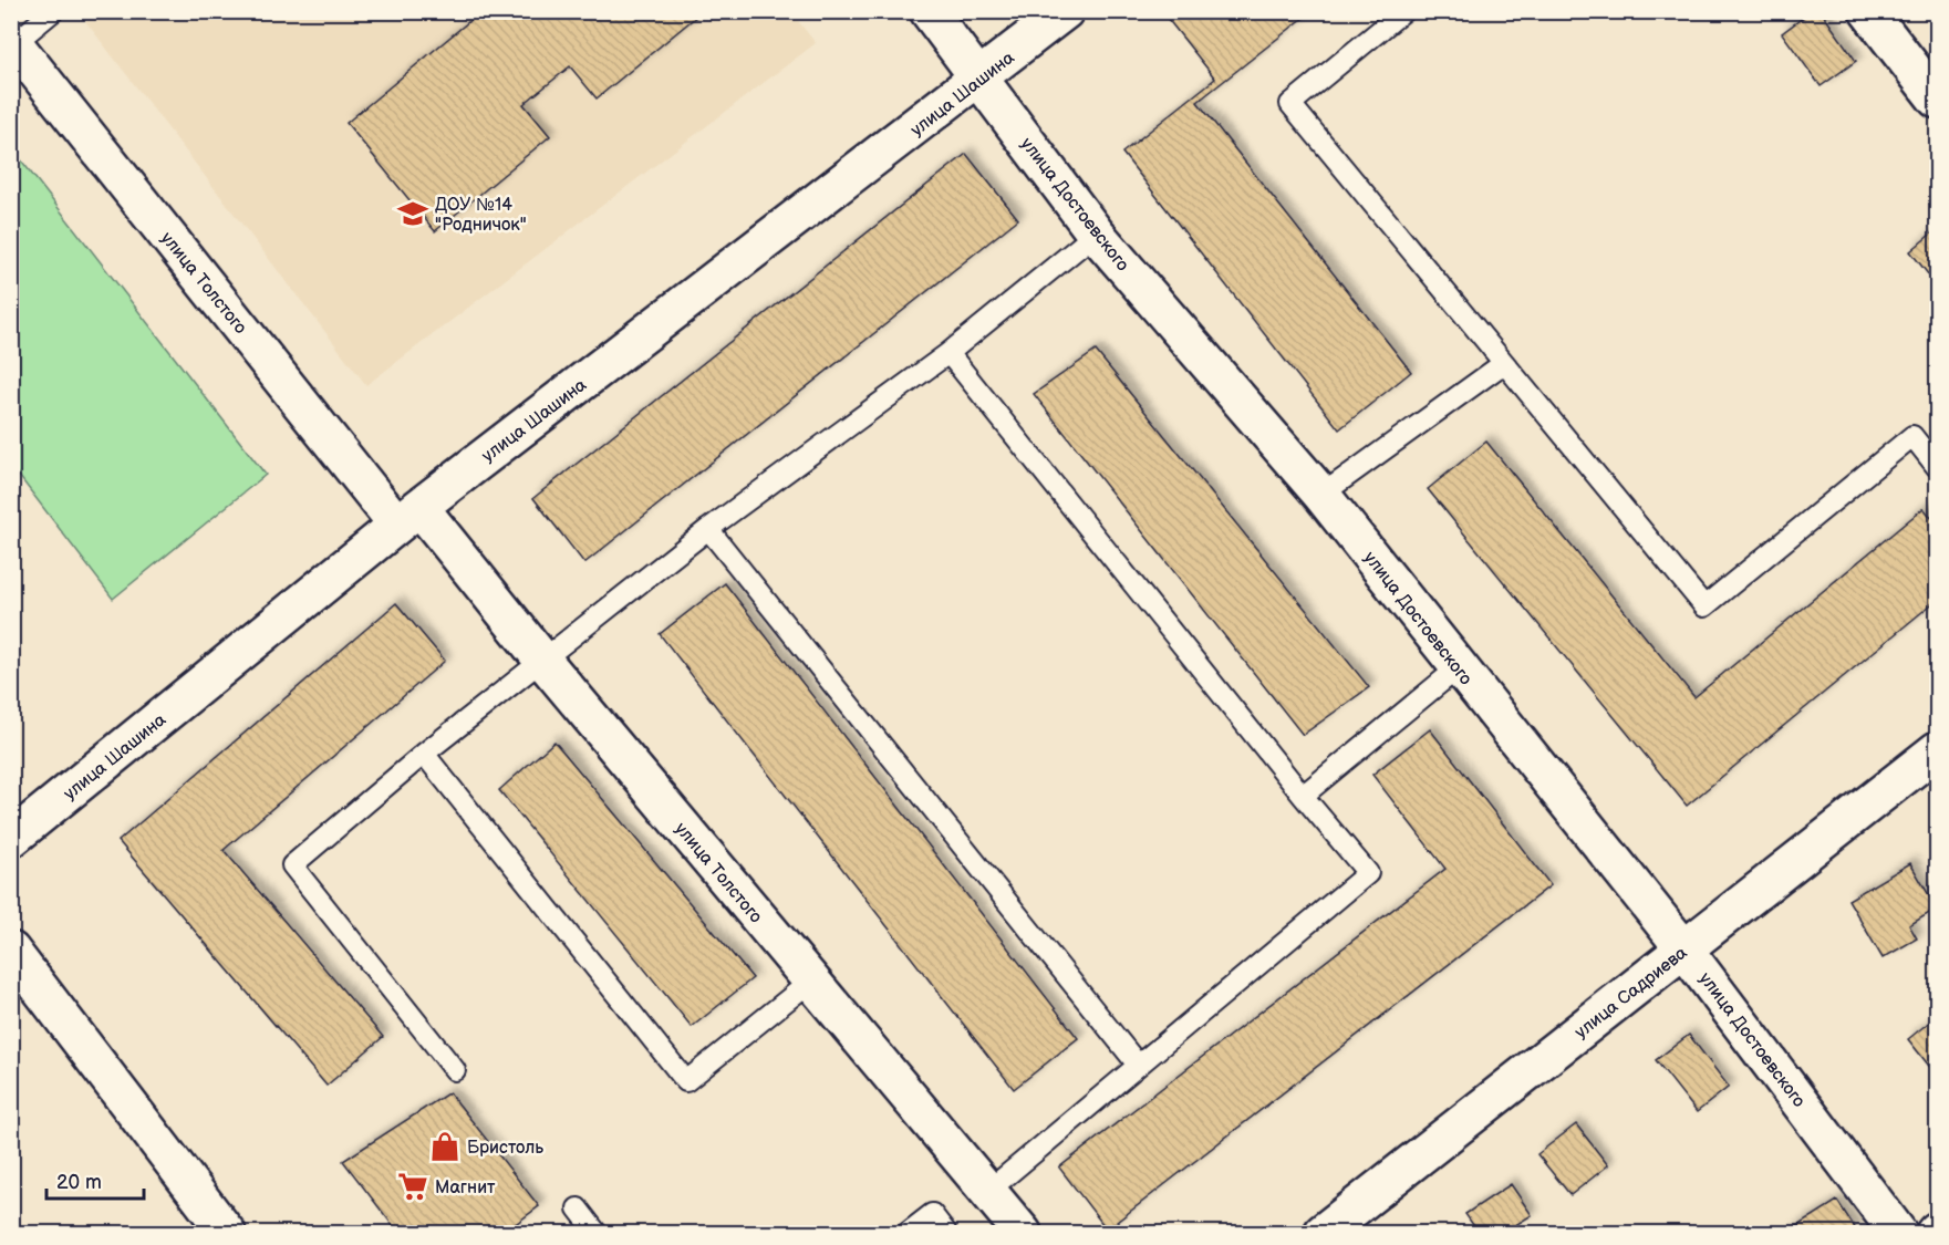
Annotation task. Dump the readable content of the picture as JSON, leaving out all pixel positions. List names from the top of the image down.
{
  "streets": {
    "street": [
      "улица Шашина",
      "улица Достоевского",
      "улица Толстого",
      "улица Садриева"
    ]
  },
  "crossings": [
    ["улица Шашина", "улица Достоевского"],
    ["улица Шашина", "улица Толстого"],
    ["улица Достоевского", "улица Садриева"]
  ],
  "places": {
    "school or university": ["ДОУ №14 \"Родничок\""],
    "shop": ["Бристоль"],
    "supermarket": ["Магнит"]
  },
  "scale_bar": "20 m"
}
